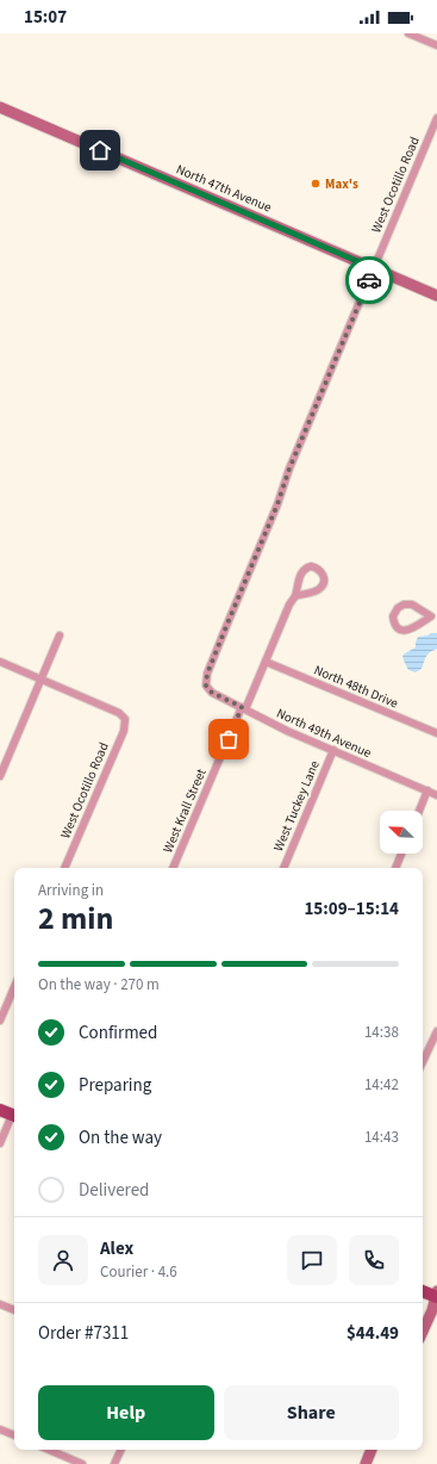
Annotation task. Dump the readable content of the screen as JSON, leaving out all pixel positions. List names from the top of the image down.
{
  "streets": {
    "street": [
      "West Ocotillo Road",
      "North 47th Avenue",
      "North 48th Drive",
      "North 49th Avenue",
      "West Tuckey Lane",
      "West Krall Street"
    ]
  },
  "crossings": [
    ["West Ocotillo Road", "North 47th Avenue"],
    ["West Ocotillo Road", "North 49th Avenue"],
    ["North 48th Drive", "West Krall Street"],
    ["North 49th Avenue", "West Tuckey Lane"],
    ["North 49th Avenue", "West Krall Street"]
  ],
  "places": ["Max's"],
  "north": "top left",
  "page": {
    "status": "15:07",
    "heading": ["2 min", "Arriving in", "15:09–15:14"],
    "panel": [
      "Alex",
      "Courier · 4.6",
      "Order #7311",
      "$44.49"
    ],
    "bar": "On the way · 270 m",
    "list": [
      ["Confirmed", "14:38"],
      ["Preparing", "14:42"],
      ["On the way", "14:43"],
      "Delivered"
    ],
    "buttons": ["Help", "Share"]
  }
}
